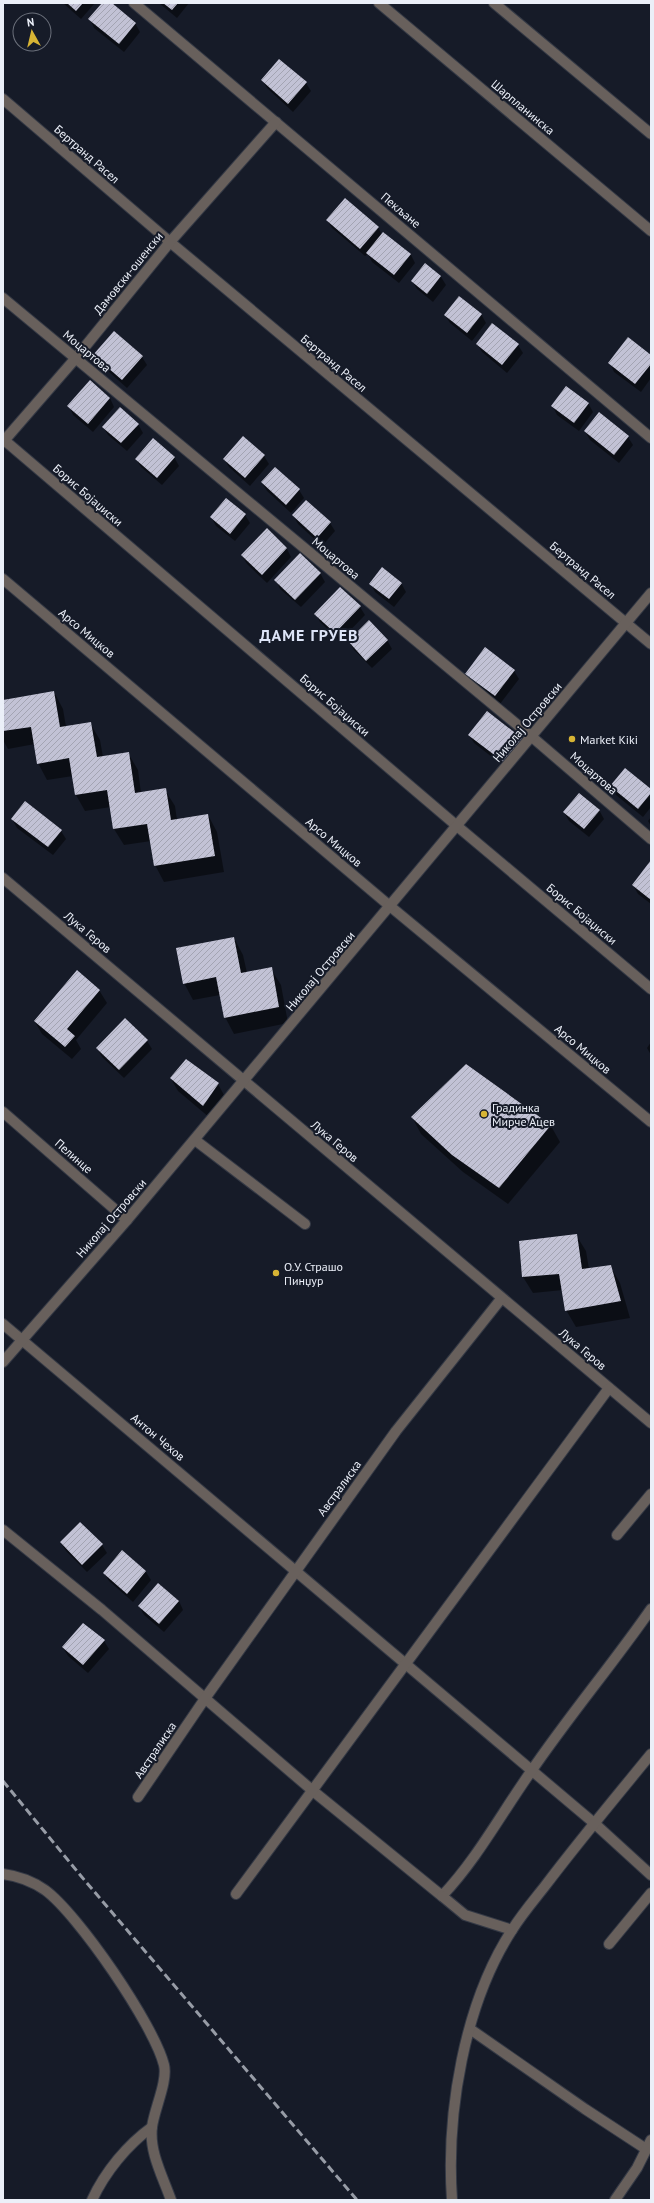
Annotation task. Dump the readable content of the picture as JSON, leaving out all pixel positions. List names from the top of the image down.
{
  "streets": {
    "street": [
      "Шарпланинска",
      "Бертранд Расел",
      "Пекљане",
      "Дамовски-ошенски",
      "Моцартова",
      "Борис Бојаџиски",
      "Арсо Мицков",
      "Николај Островски",
      "Лука Геров",
      "Пелинце",
      "Антон Чехов",
      "Австралиска"
    ]
  },
  "crossings": [
    ["Бертранд Расел", "Дамовски-ошенски"],
    ["Бертранд Расел", "Николај Островски"],
    ["Пекљане", "Дамовски-ошенски"],
    ["Дамовски-ошенски", "Моцартова"],
    ["Дамовски-ошенски", "Борис Бојаџиски"],
    ["Моцартова", "Николај Островски"],
    ["Борис Бојаџиски", "Николај Островски"],
    ["Арсо Мицков", "Николај Островски"],
    ["Николај Островски", "Лука Геров"],
    ["Николај Островски", "Пелинце"],
    ["Николај Островски", "Антон Чехов"],
    ["Лука Геров", "Австралиска"],
    ["Антон Чехов", "Австралиска"]
  ],
  "districts": ["ДАМЕ ГРУЕВ"],
  "places": ["Market Kiki", "Градинка Мирче Ацев", "О.У. Страшо Пинџур"],
  "north": "top"
}
